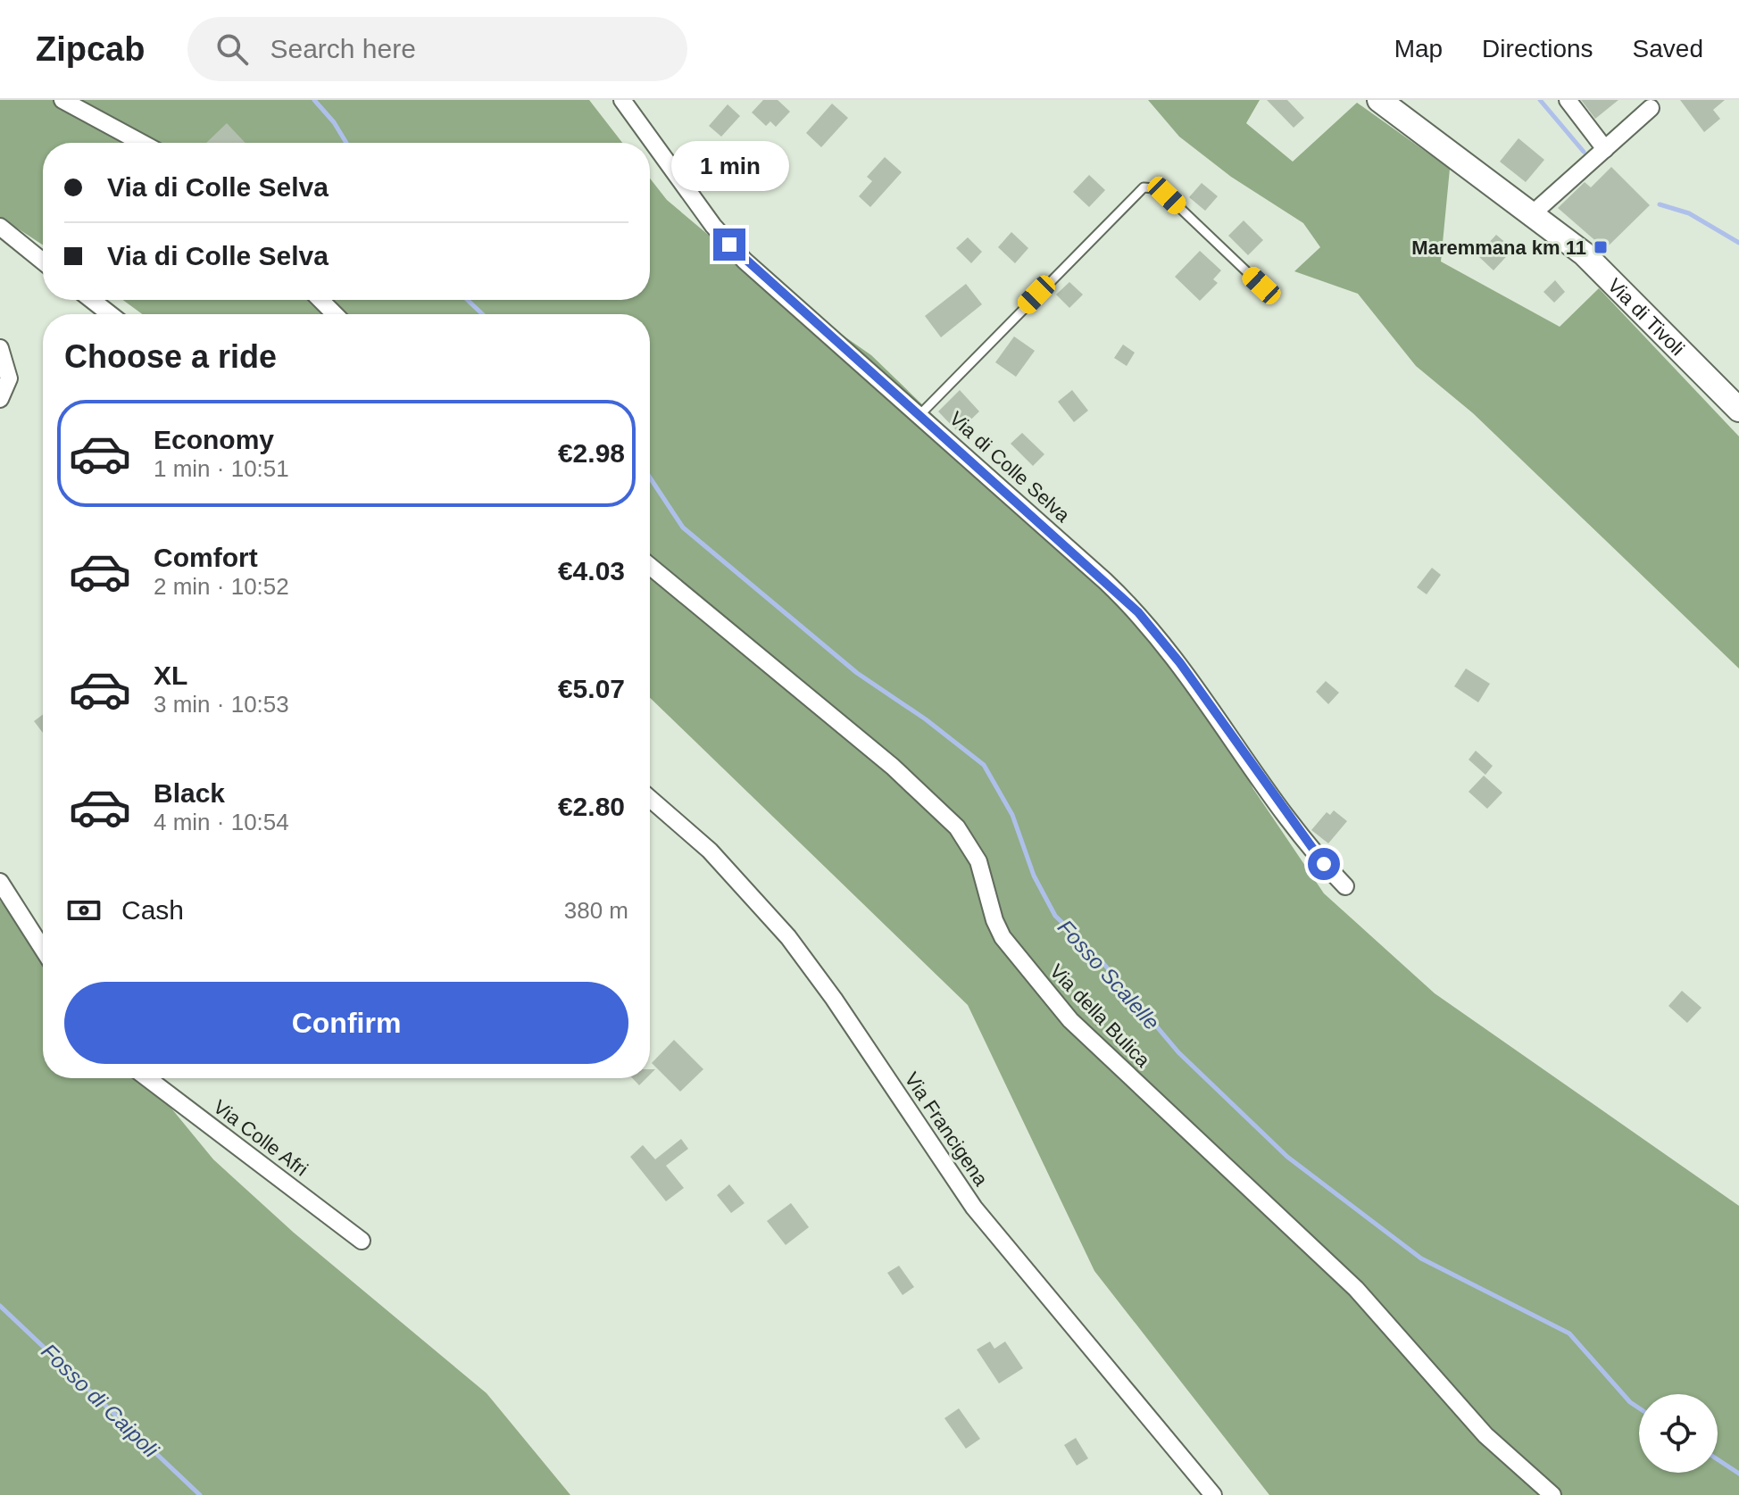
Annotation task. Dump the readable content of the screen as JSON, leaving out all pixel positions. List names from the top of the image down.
{
  "streets": {
    "main road": ["Via di Tivoli"],
    "street": [
      "Via di Colle Selva",
      "Via della Bulica",
      "Via Francigena",
      "Via Colle Afri"
    ]
  },
  "water": ["Fosso Scalelle", "Fosso di Caipoli"],
  "places": {
    "transit": ["Maremmana km 11"]
  },
  "page": {
    "header": "Zipcab",
    "search": "Search here",
    "nav": ["Map", "Directions", "Saved"],
    "bubble": "1 min",
    "banner": ["Via di Colle Selva", "Via di Colle Selva"],
    "heading": "Choose a ride",
    "list": [
      {
        "name": "Economy",
        "note": "1 min · 10:51",
        "value": "€2.98"
      },
      {
        "name": "Comfort",
        "note": "2 min · 10:52",
        "value": "€4.03"
      },
      {
        "name": "XL",
        "note": "3 min · 10:53",
        "value": "€5.07"
      },
      {
        "name": "Black",
        "note": "4 min · 10:54",
        "value": "€2.80"
      }
    ],
    "pay": ["Cash", "380 m"],
    "buttons": "Confirm"
  }
}
